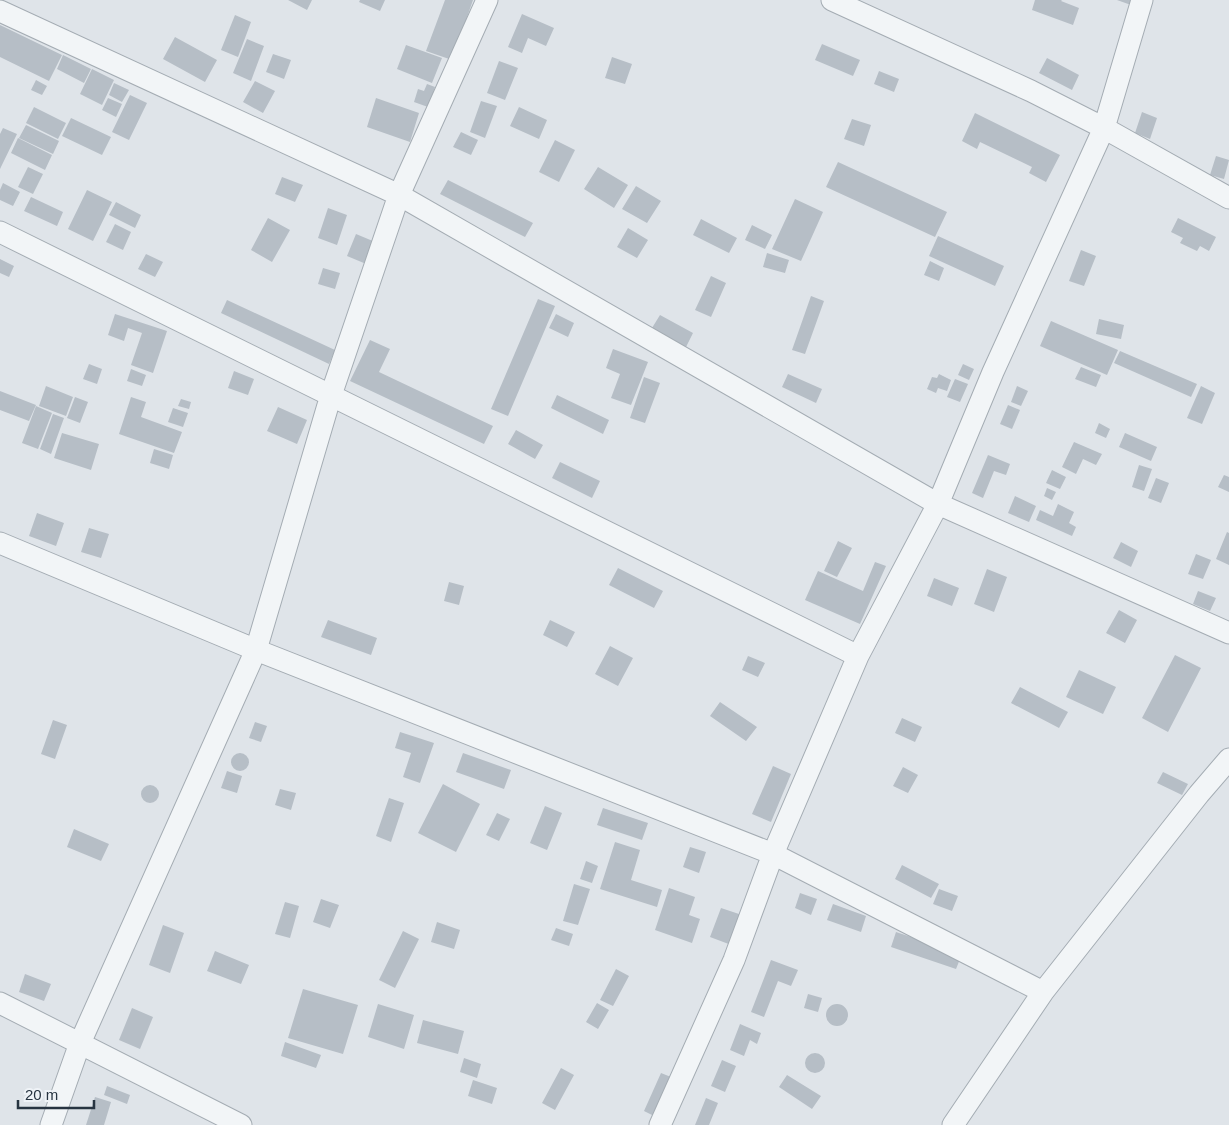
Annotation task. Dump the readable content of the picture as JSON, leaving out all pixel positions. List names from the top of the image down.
{
  "scale_bar": "20 m"
}
